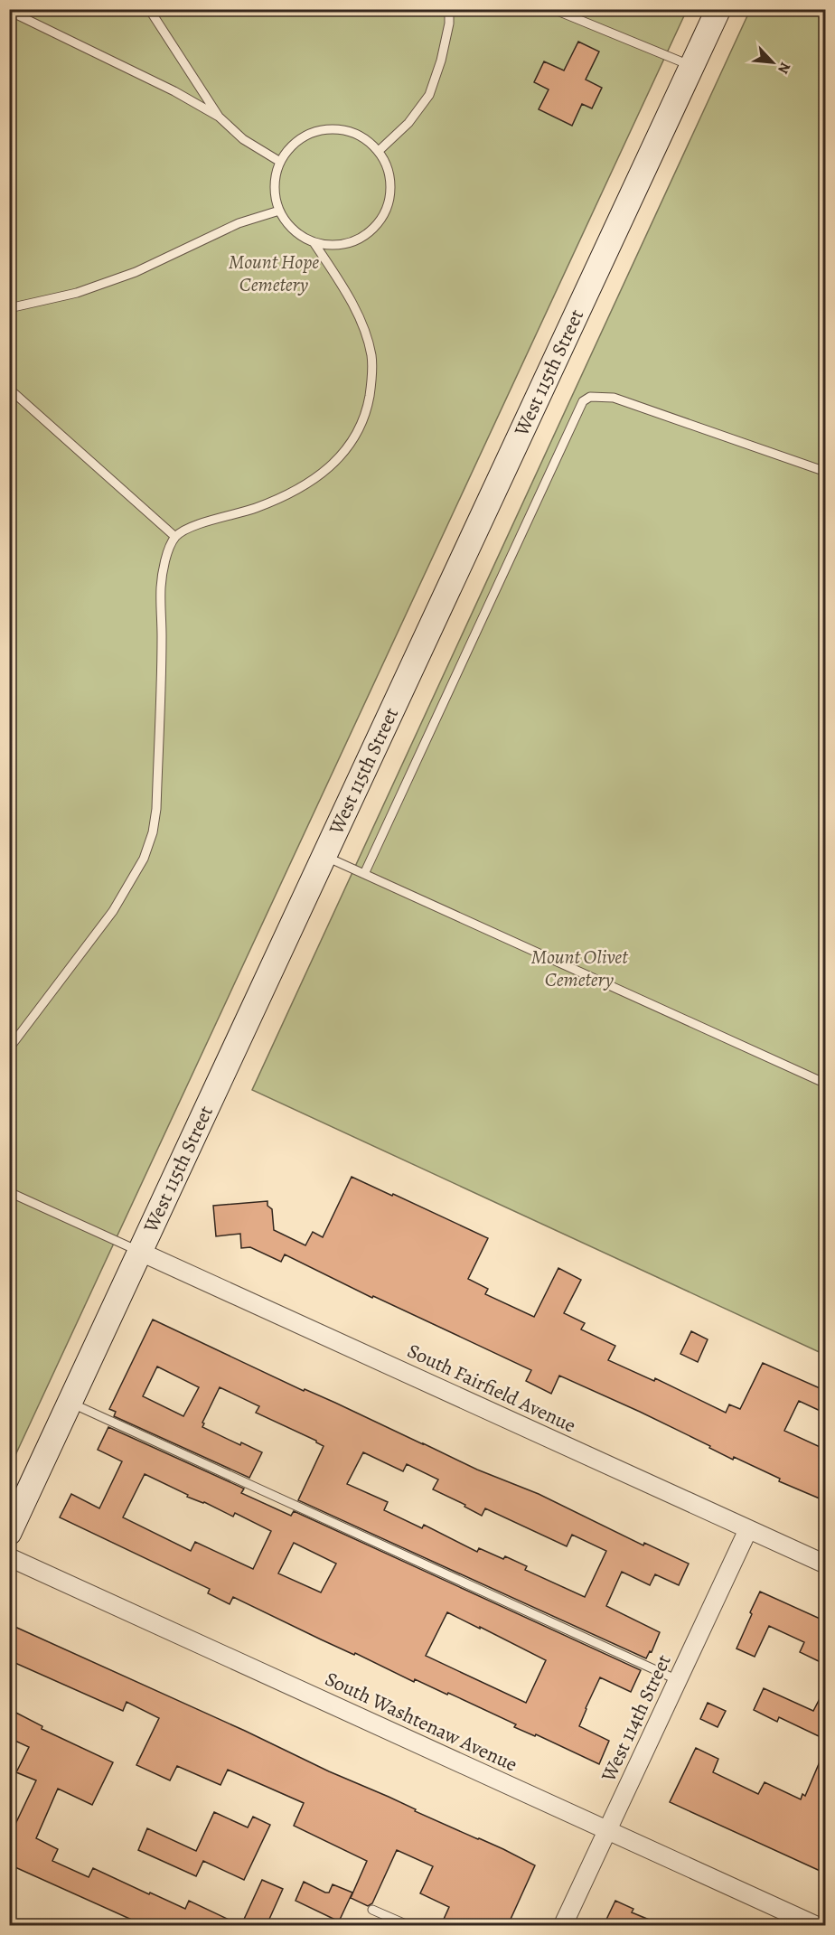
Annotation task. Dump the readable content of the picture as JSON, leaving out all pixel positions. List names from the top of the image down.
{
  "streets": {
    "street": [
      "West 115th Street",
      "South Fairfield Avenue",
      "West 114th Street",
      "South Washtenaw Avenue"
    ]
  },
  "crossings": [
    ["West 115th Street", "South Fairfield Avenue"],
    ["South Fairfield Avenue", "West 114th Street"],
    ["West 114th Street", "South Washtenaw Avenue"]
  ],
  "parks": ["Mount Hope Cemetery", "Mount Olivet Cemetery"],
  "north": "bottom right"
}
